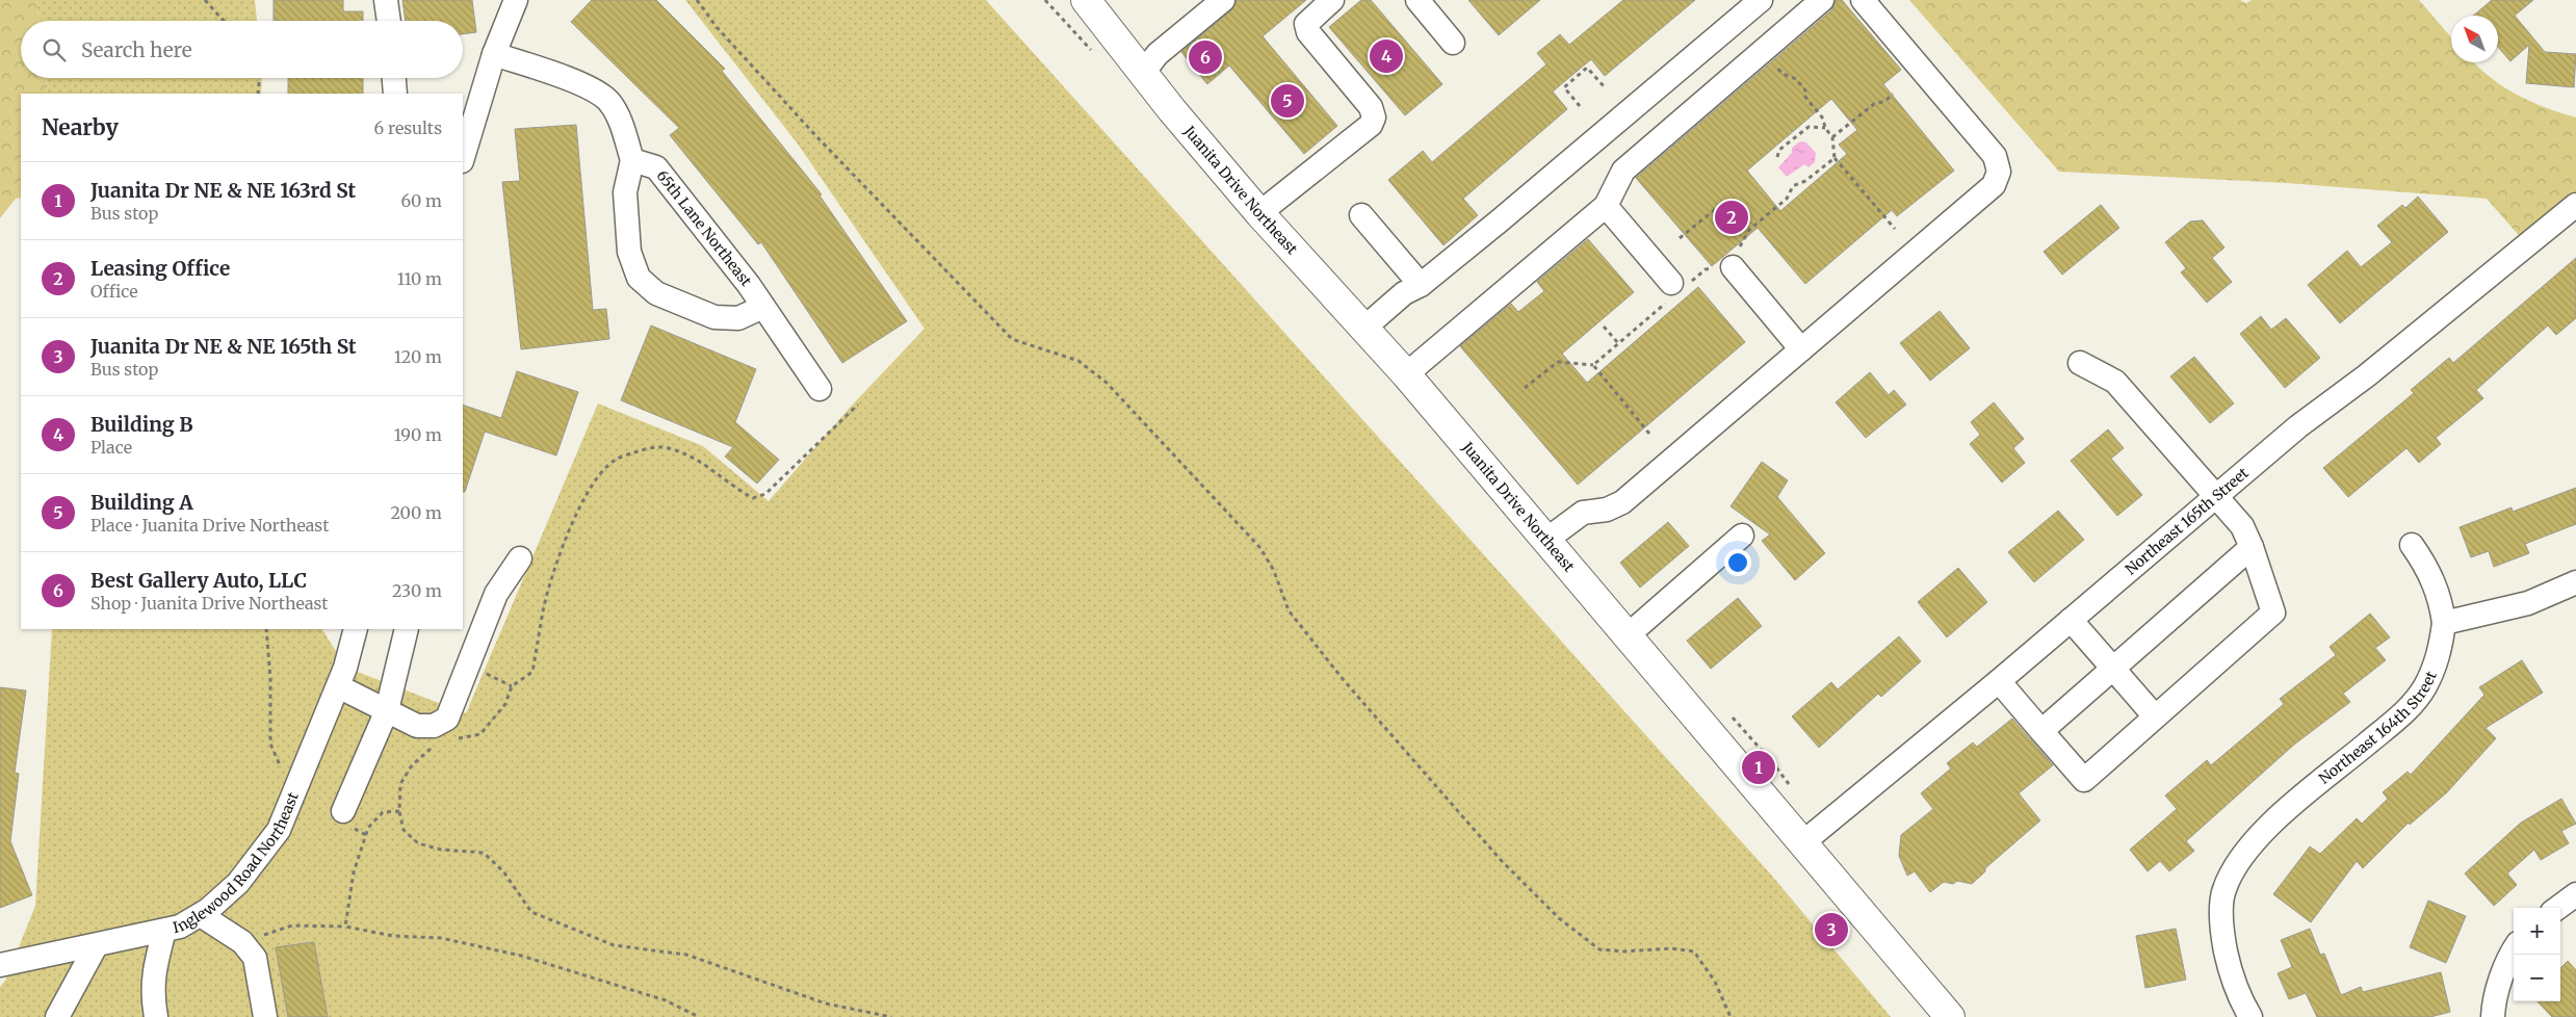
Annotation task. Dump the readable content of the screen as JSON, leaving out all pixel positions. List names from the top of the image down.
{
  "streets": {
    "main road": ["Juanita Drive Northeast"],
    "street": [
      "65th Lane Northeast",
      "Northeast 165th Street",
      "Northeast 164th Street",
      "Inglewood Road Northeast"
    ]
  },
  "crossings": [
    ["Juanita Drive Northeast", "Northeast 165th Street"]
  ],
  "north": "top left",
  "page": {
    "search": "Search here",
    "pins": [
      "4",
      "6",
      "5",
      "2",
      "1",
      "3"
    ],
    "heading": ["Nearby", "6 results"],
    "list": [
      {
        "mark": "1",
        "name": "Juanita Dr NE & NE 163rd St",
        "note": "Bus stop",
        "value": "60 m"
      },
      {
        "mark": "2",
        "name": "Leasing Office",
        "note": "Office",
        "value": "110 m"
      },
      {
        "mark": "3",
        "name": "Juanita Dr NE & NE 165th St",
        "note": "Bus stop",
        "value": "120 m"
      },
      {
        "mark": "4",
        "name": "Building B",
        "note": "Place",
        "value": "190 m"
      },
      {
        "mark": "5",
        "name": "Building A",
        "note": "Place · Juanita Drive Northeast",
        "value": "200 m"
      },
      {
        "mark": "6",
        "name": "Best Gallery Auto, LLC",
        "note": "Shop · Juanita Drive Northeast",
        "value": "230 m"
      }
    ],
    "map_buttons": ["+", "−"]
  }
}
